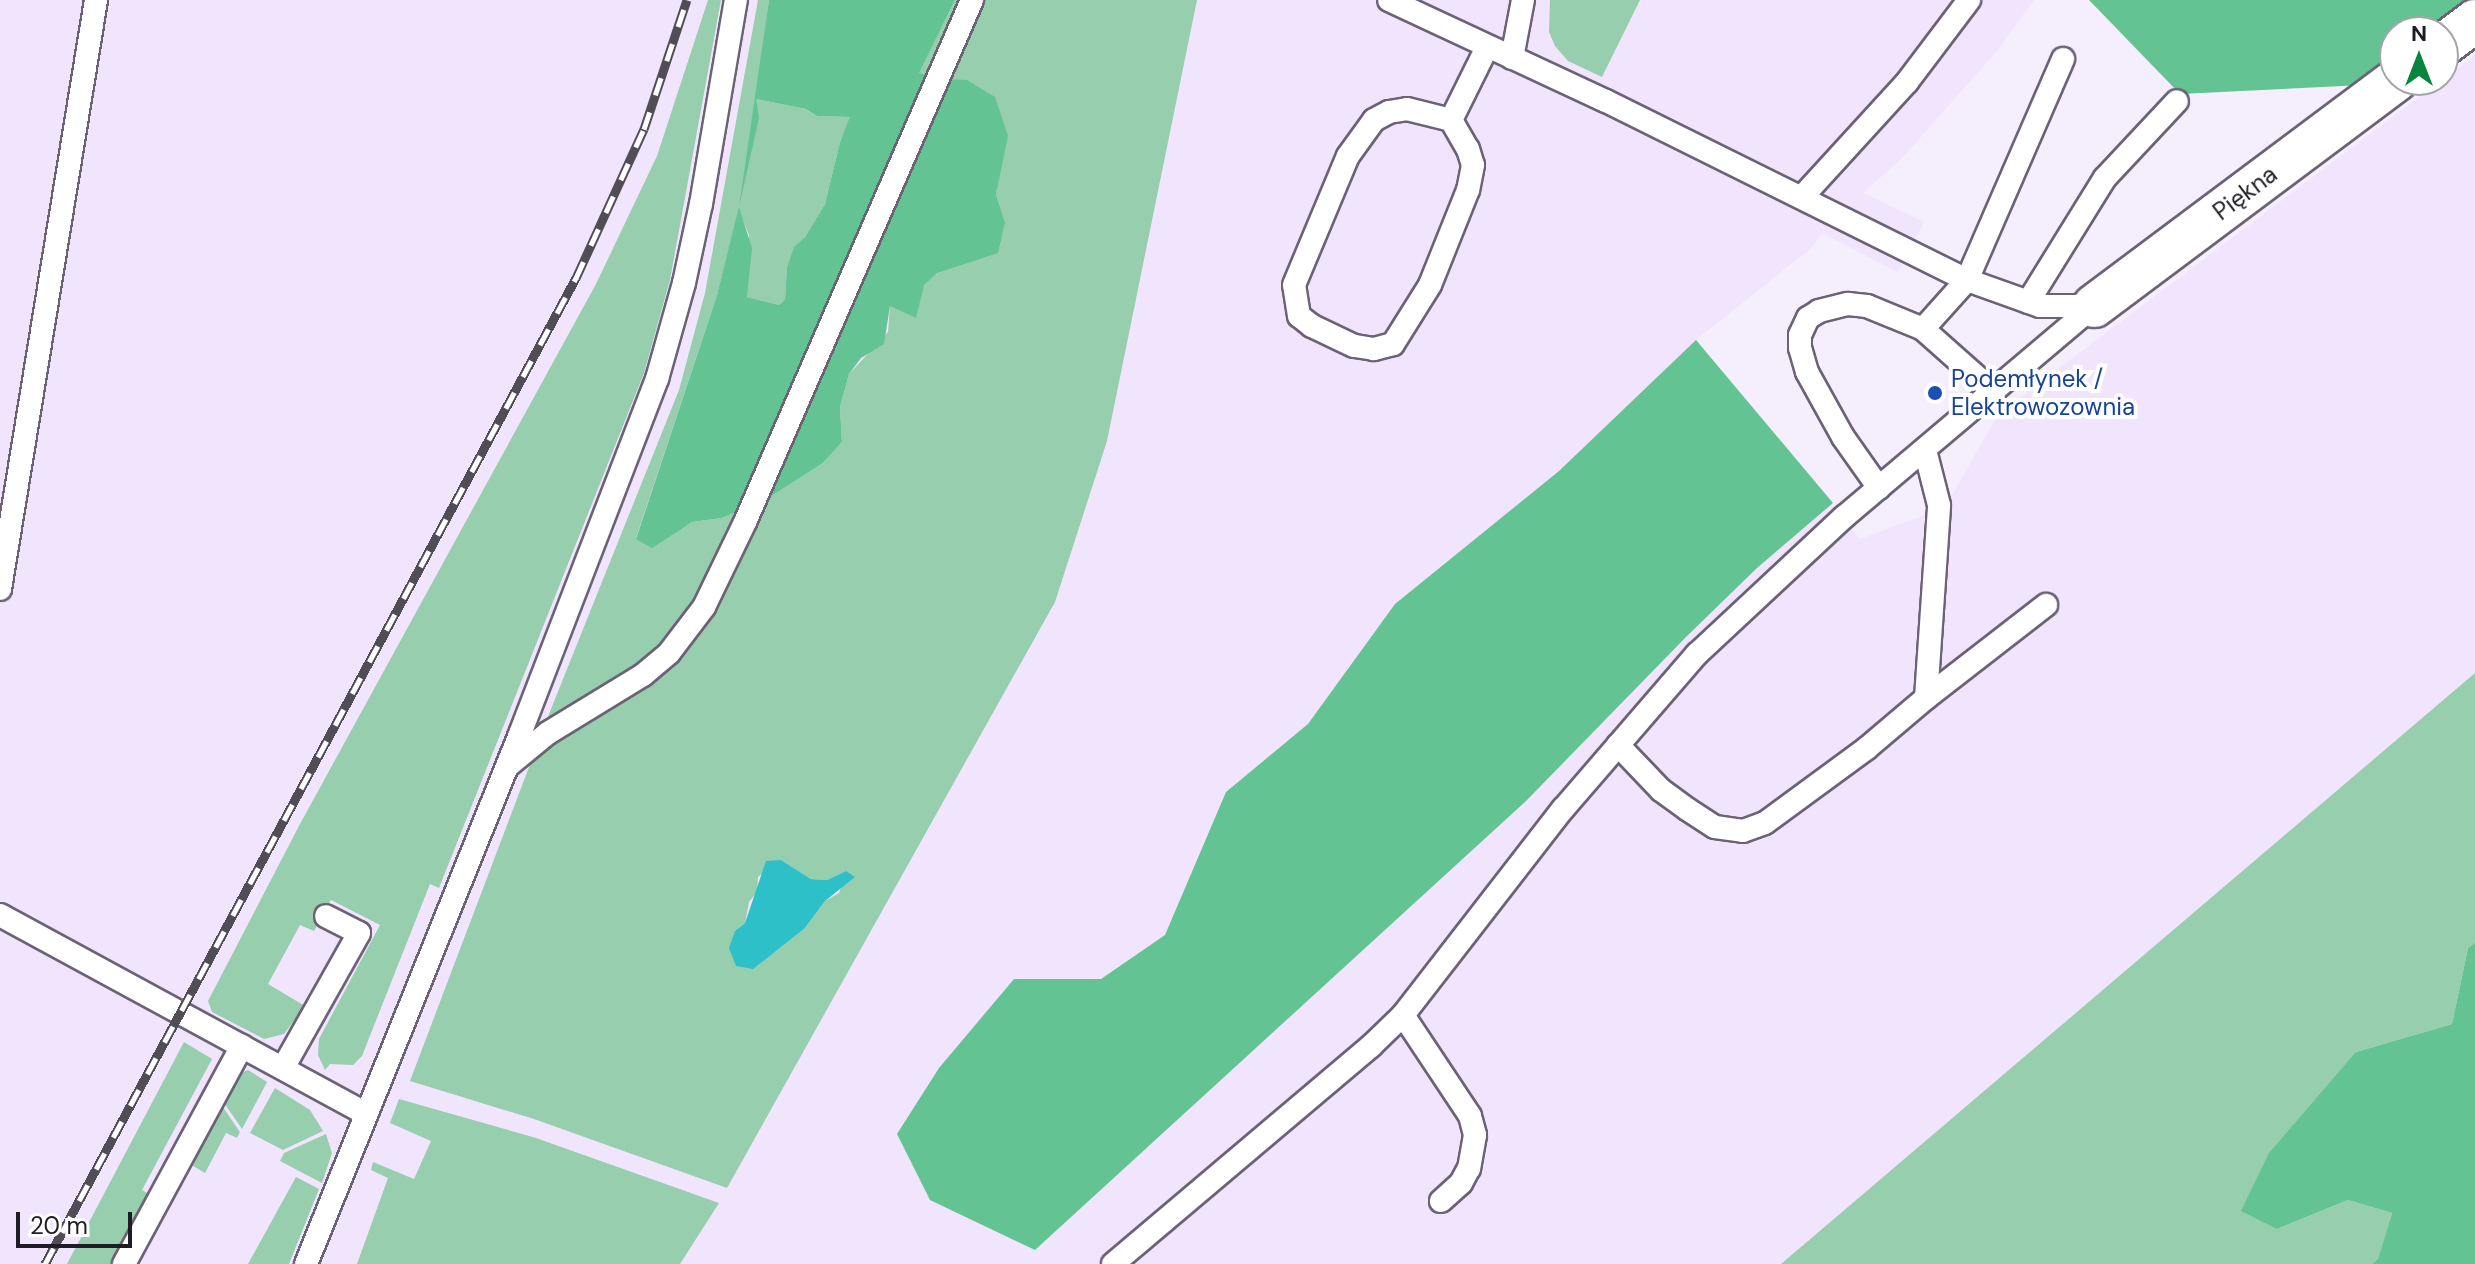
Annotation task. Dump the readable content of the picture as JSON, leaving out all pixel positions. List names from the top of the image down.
{
  "streets": {
    "street": ["Piękna"]
  },
  "places": ["Podemłynek / Elektrowozownia"],
  "scale_bar": "20 m",
  "north": "top"
}
